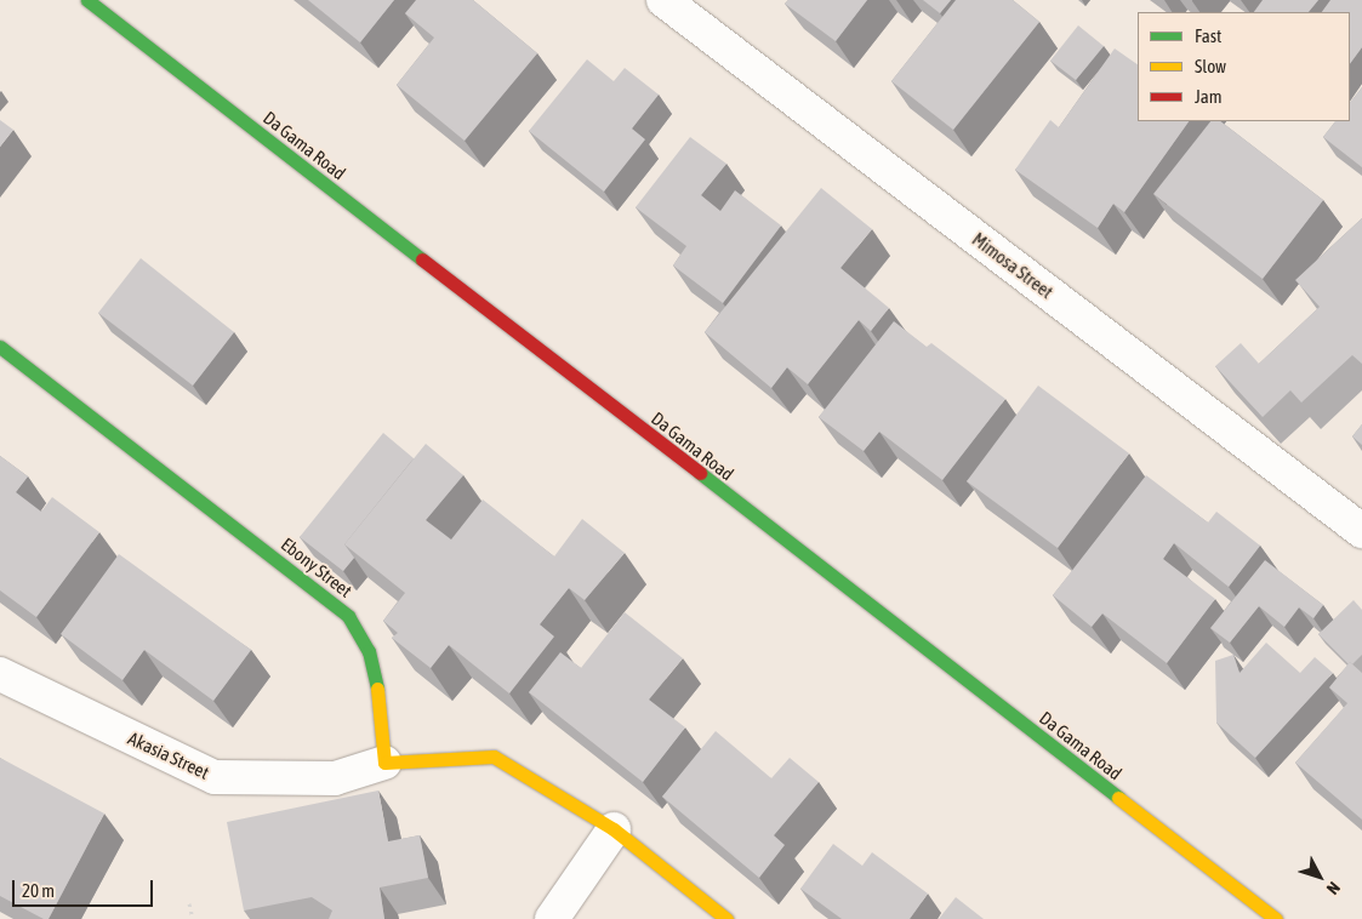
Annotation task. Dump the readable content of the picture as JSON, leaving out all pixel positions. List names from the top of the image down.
{
  "streets": {
    "street": [
      "Da Gama Road",
      "Mimosa Street",
      "Ebony Street",
      "Akasia Street"
    ]
  },
  "crossings": [
    ["Ebony Street", "Akasia Street"]
  ],
  "legend": ["Fast", "Slow", "Jam"],
  "scale_bar": "20 m",
  "north": "bottom right"
}
